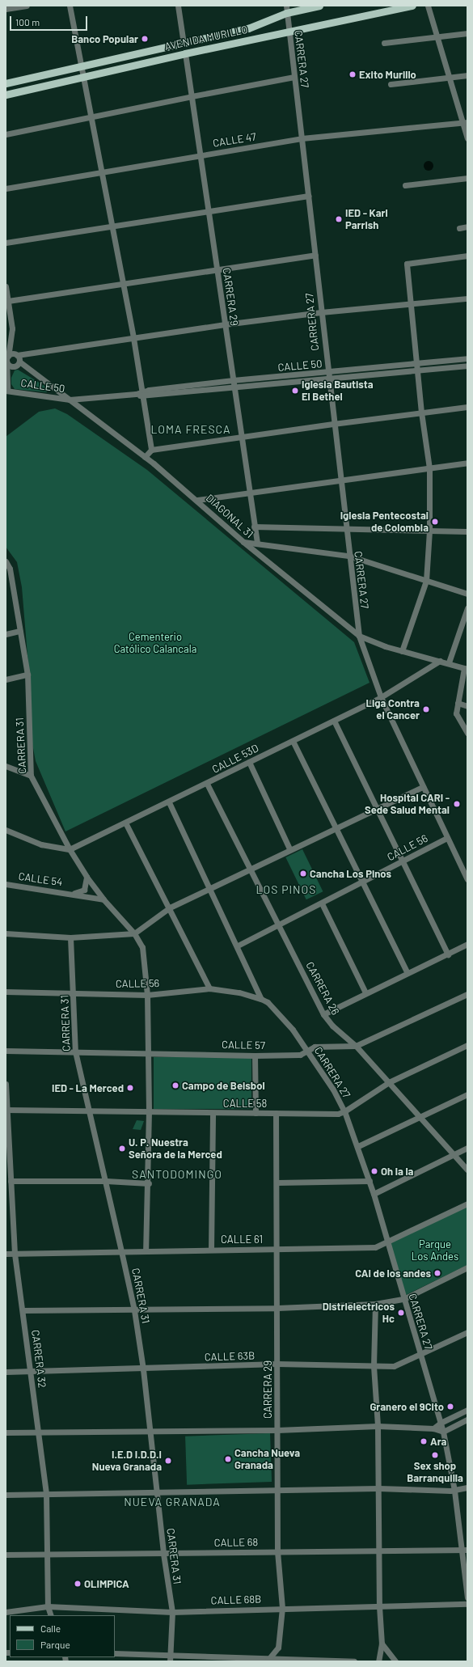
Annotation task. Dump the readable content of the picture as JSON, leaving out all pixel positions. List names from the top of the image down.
{
  "streets": {
    "main road": ["AVENIDA MURILLO"],
    "street": [
      "CARRERA 27",
      "CALLE 47",
      "CARRERA 29",
      "CALLE 50",
      "DIAGONAL 31",
      "CARRERA 31",
      "CALLE 53D",
      "CALLE 56",
      "CALLE 54",
      "CARRERA 26",
      "CALLE 57",
      "CALLE 58",
      "CALLE 61",
      "CALLE 63B",
      "CARRERA 32",
      "CALLE 68",
      "CALLE 68B"
    ]
  },
  "crossings": [
    ["AVENIDA MURILLO", "CARRERA 27"],
    ["AVENIDA MURILLO", "CARRERA 29"],
    ["CARRERA 27", "CALLE 47"],
    ["CARRERA 27", "CALLE 50"],
    ["CARRERA 27", "DIAGONAL 31"],
    ["CARRERA 27", "CALLE 53D"],
    ["CARRERA 27", "CALLE 56"],
    ["CARRERA 27", "CALLE 57"],
    ["CARRERA 27", "CALLE 58"],
    ["CARRERA 27", "CALLE 61"],
    ["CARRERA 27", "CALLE 63B"],
    ["CARRERA 27", "CALLE 68"],
    ["CALLE 47", "CARRERA 29"],
    ["CARRERA 29", "CALLE 50"],
    ["CARRERA 29", "CALLE 58"],
    ["CARRERA 29", "CALLE 61"],
    ["CARRERA 29", "CALLE 63B"],
    ["CARRERA 29", "CALLE 68"],
    ["CARRERA 29", "CALLE 68B"],
    ["CALLE 50", "DIAGONAL 31"],
    ["DIAGONAL 31", "CALLE 53D"],
    ["CARRERA 31", "CALLE 53D"],
    ["CARRERA 31", "CALLE 56"],
    ["CARRERA 31", "CALLE 54"],
    ["CARRERA 31", "CALLE 57"],
    ["CARRERA 31", "CALLE 58"],
    ["CARRERA 31", "CALLE 61"],
    ["CARRERA 31", "CALLE 63B"],
    ["CARRERA 31", "CALLE 68"],
    ["CARRERA 31", "CALLE 68B"],
    ["CALLE 53D", "CARRERA 26"],
    ["CALLE 56", "CARRERA 26"],
    ["CARRERA 26", "CALLE 57"],
    ["CARRERA 26", "CALLE 58"],
    ["CALLE 58", "CARRERA 32"],
    ["CALLE 61", "CARRERA 32"],
    ["CALLE 63B", "CARRERA 32"],
    ["CARRERA 32", "CALLE 68"],
    ["CARRERA 32", "CALLE 68B"]
  ],
  "districts": [
    "LOMA FRESCA",
    "LOS PINOS",
    "SANTODOMINGO",
    "NUEVA GRANADA"
  ],
  "parks": ["Cementerio Católico Calancala", "Parque Los Andes"],
  "places": [
    "Banco Popular",
    "Exito Murillo",
    "IED - Karl Parrish",
    "Iglesia Bautista El Bethel",
    "Iglesia Pentecostal de Colombia",
    "Liga Contra el Cancer",
    "Hospital CARI - Sede Salud Mental",
    "Cancha Los Pinos",
    "Campo de Beisbol",
    "IED - La Merced",
    "U. P. Nuestra Señora de la Merced",
    "Oh la la",
    "CAI de los andes",
    "Distrielectricos Hc",
    "Granero el 9Cito",
    "Ara",
    "Sex shop Barranquilla",
    "Cancha Nueva Granada",
    "I.E.D I.D.D.I Nueva Granada",
    "OLIMPICA"
  ],
  "legend": ["Calle", "Parque"],
  "scale_bar": "100 m"
}
